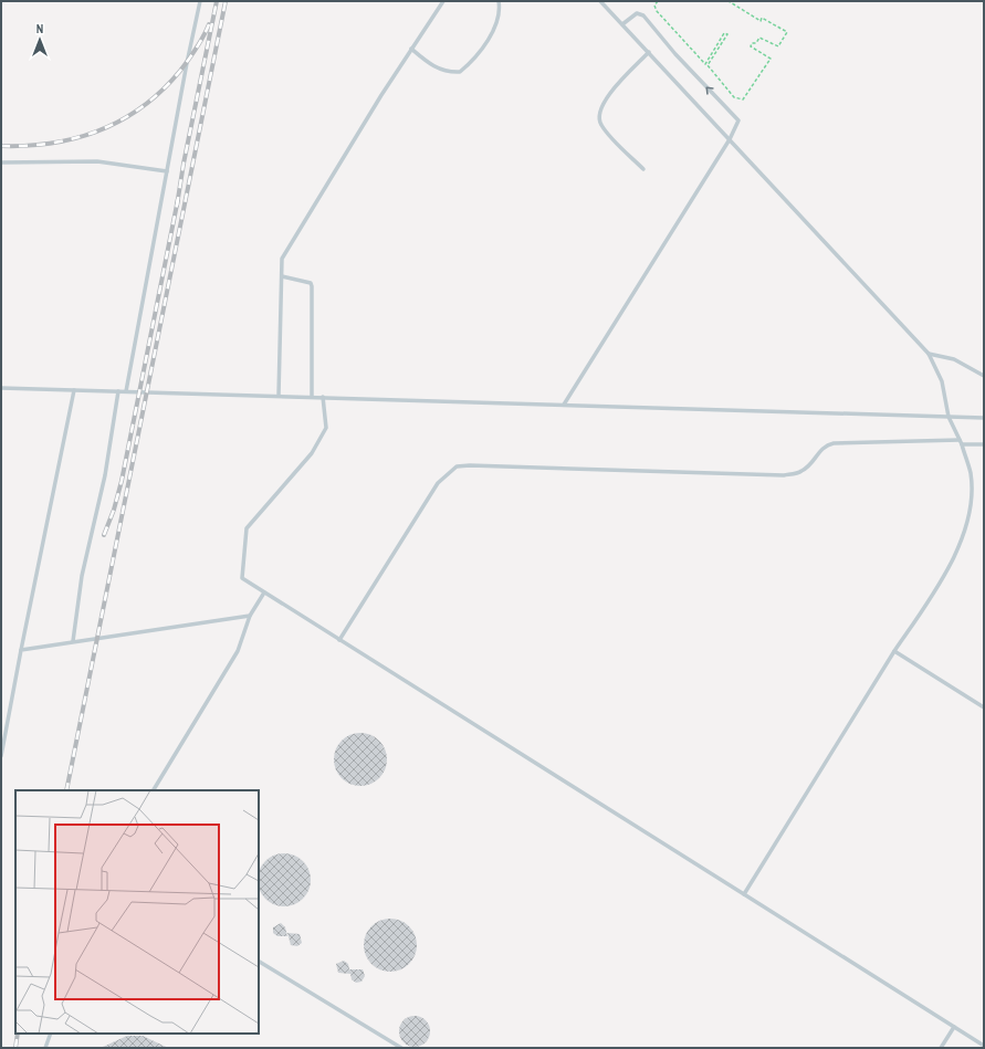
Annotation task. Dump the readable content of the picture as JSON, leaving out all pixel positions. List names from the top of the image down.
{
  "north": "top"
}
